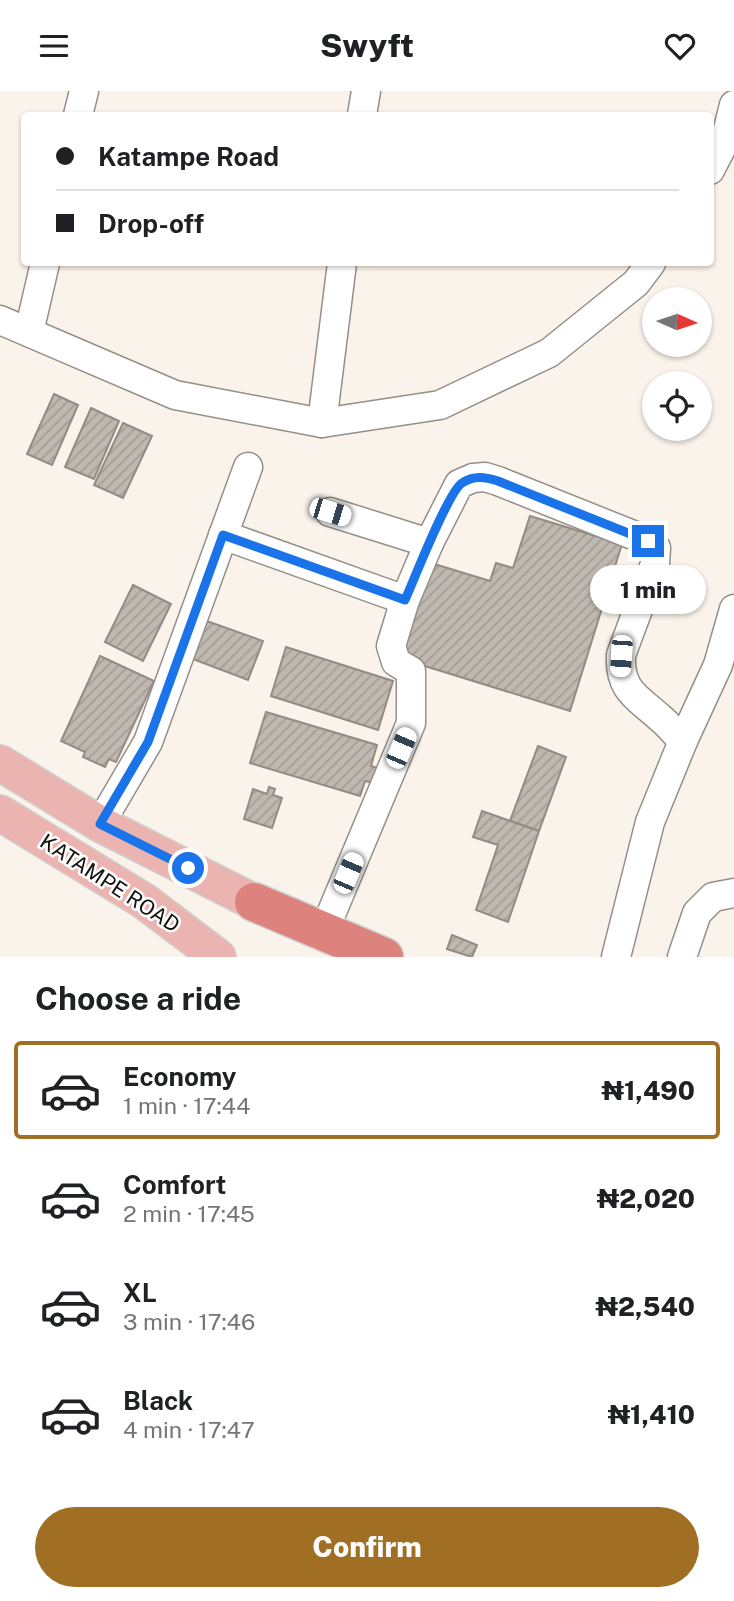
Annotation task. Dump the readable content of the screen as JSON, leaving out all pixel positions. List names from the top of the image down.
{
  "streets": {
    "main road": ["KATAMPE ROAD"]
  },
  "north": "right",
  "page": {
    "header": "Swyft",
    "banner": ["Katampe Road", "Drop-off"],
    "bubble": "1 min",
    "heading": "Choose a ride",
    "list": [
      {
        "name": "Economy",
        "note": "1 min · 17:44",
        "value": "₦1,490"
      },
      {
        "name": "Comfort",
        "note": "2 min · 17:45",
        "value": "₦2,020"
      },
      {
        "name": "XL",
        "note": "3 min · 17:46",
        "value": "₦2,540"
      },
      {
        "name": "Black",
        "note": "4 min · 17:47",
        "value": "₦1,410"
      }
    ],
    "buttons": "Confirm"
  }
}
